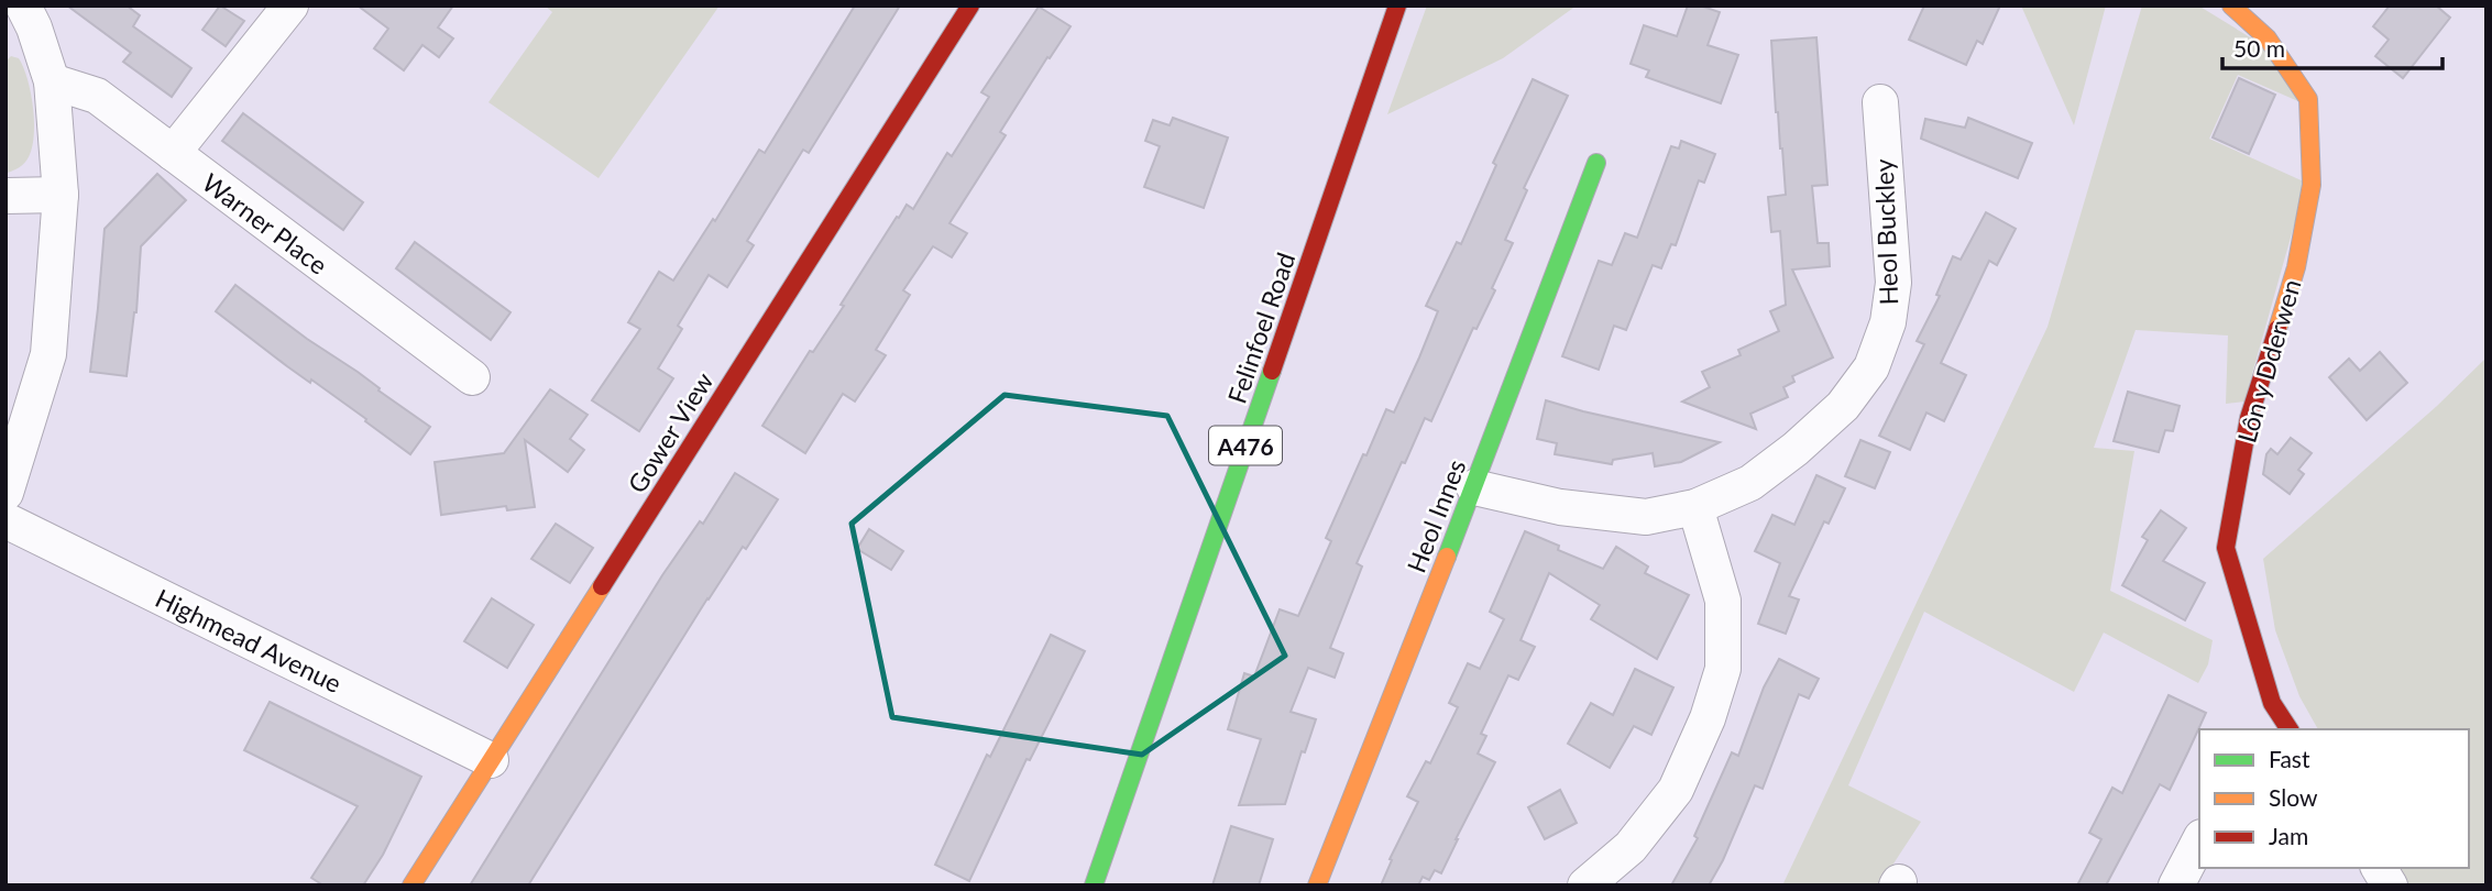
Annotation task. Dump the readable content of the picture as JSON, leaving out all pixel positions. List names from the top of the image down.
{
  "streets": {
    "street": [
      "Warner Place",
      "Heol Buckley",
      "Felinfoel Road",
      "Lôn y Dderwen",
      "Gower View",
      "A476",
      "Heol Innes",
      "Highmead Avenue"
    ]
  },
  "crossings": [
    ["Heol Buckley", "Heol Innes"],
    ["Gower View", "Highmead Avenue"]
  ],
  "legend": ["Fast", "Slow", "Jam"],
  "scale_bar": "50 m"
}
